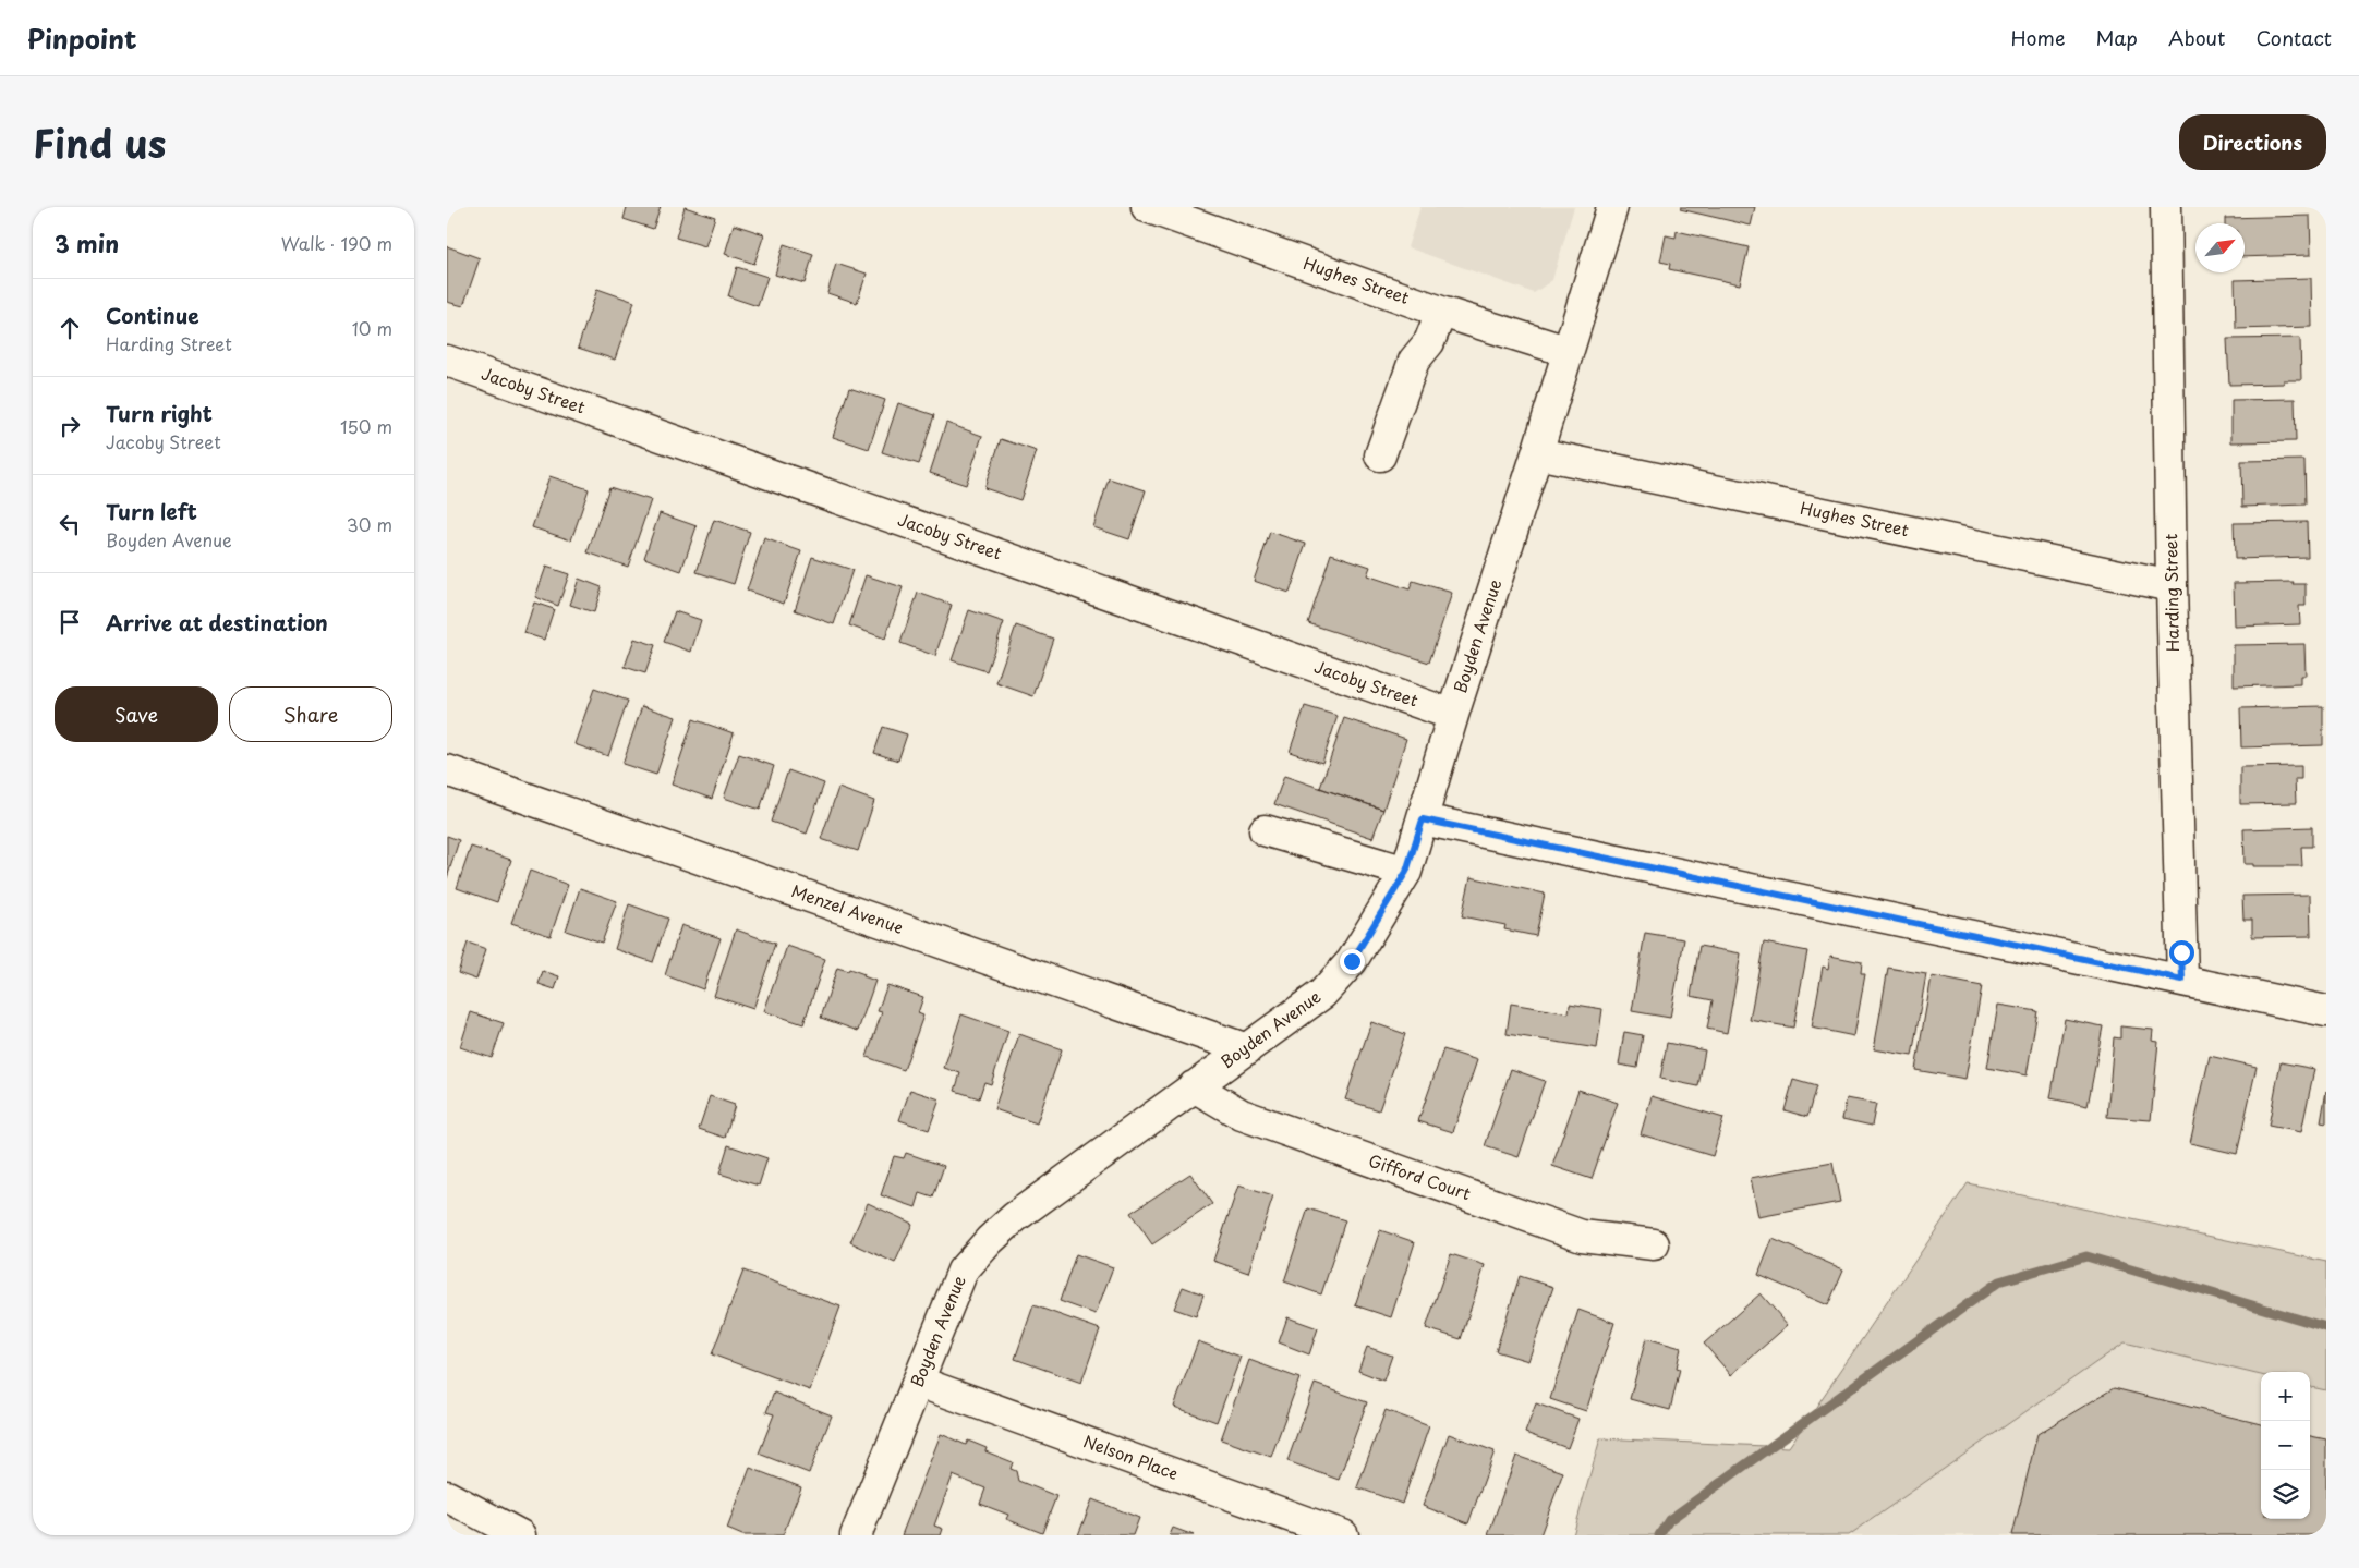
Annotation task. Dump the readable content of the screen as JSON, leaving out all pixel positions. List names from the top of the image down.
{
  "streets": {
    "street": [
      "Hughes Street",
      "Jacoby Street",
      "Harding Street",
      "Boyden Avenue",
      "Menzel Avenue",
      "Gifford Court",
      "Nelson Place"
    ]
  },
  "crossings": [
    ["Hughes Street", "Harding Street"],
    ["Hughes Street", "Boyden Avenue"],
    ["Jacoby Street", "Boyden Avenue"],
    ["Boyden Avenue", "Menzel Avenue"],
    ["Boyden Avenue", "Gifford Court"],
    ["Boyden Avenue", "Nelson Place"]
  ],
  "north": "top right",
  "page": {
    "header": "Pinpoint",
    "nav": [
      "Home",
      "Map",
      "About",
      "Contact"
    ],
    "title": "Find us",
    "buttons": [
      "Directions",
      ["Save", "Share"]
    ],
    "heading": ["3 min", "Walk · 190 m"],
    "list": [
      ["Continue", "Harding Street", "10 m"],
      ["Turn right", "Jacoby Street", "150 m"],
      ["Turn left", "Boyden Avenue", "30 m"],
      "Arrive at destination"
    ],
    "map_buttons": ["+", "−"]
  }
}
